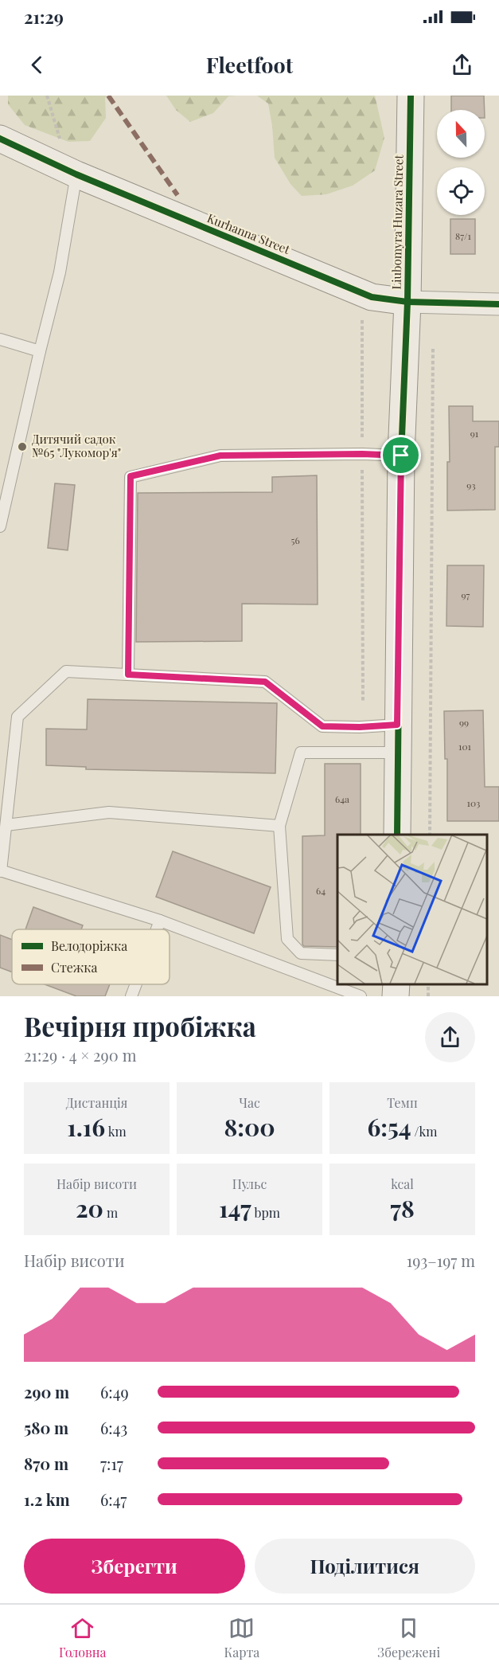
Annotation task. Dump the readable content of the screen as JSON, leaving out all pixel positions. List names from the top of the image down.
{
  "streets": {
    "street": ["Liubomyra Huzara Street", "Kurhanna Street"]
  },
  "crossings": [
    ["Liubomyra Huzara Street", "Kurhanna Street"]
  ],
  "places": ["Дитячий садок №65 \"Лукомор'я\""],
  "house_numbers": [
    "87/1",
    "91",
    "93",
    "56",
    "97",
    "99",
    "101",
    "64а",
    "103",
    "64"
  ],
  "legend": ["Велодоріжка", "Стежка"],
  "north": "top",
  "page": {
    "status": "21:29",
    "header": "Fleetfoot",
    "heading": ["Вечірня пробіжка", "21:29 · 4 × 290 m"],
    "stats": [
      ["Дистанція", "1.16 km"],
      ["Час", "8:00"],
      ["Темп", "6:54 /km"],
      ["Набір висоти", "20 m"],
      ["Пульс", "147 bpm"],
      ["kcal", "78"]
    ],
    "chart": ["Набір висоти", "193–197 m"],
    "list": [
      {
        "name": "290 m",
        "note": "6:49"
      },
      {
        "name": "580 m",
        "note": "6:43"
      },
      {
        "name": "870 m",
        "note": "7:17"
      },
      {
        "name": "1.2 km",
        "note": "6:47"
      }
    ],
    "buttons": ["Зберегти", "Поділитися"],
    "tabs": ["Головна", "Карта", "Збережені"]
  }
}
